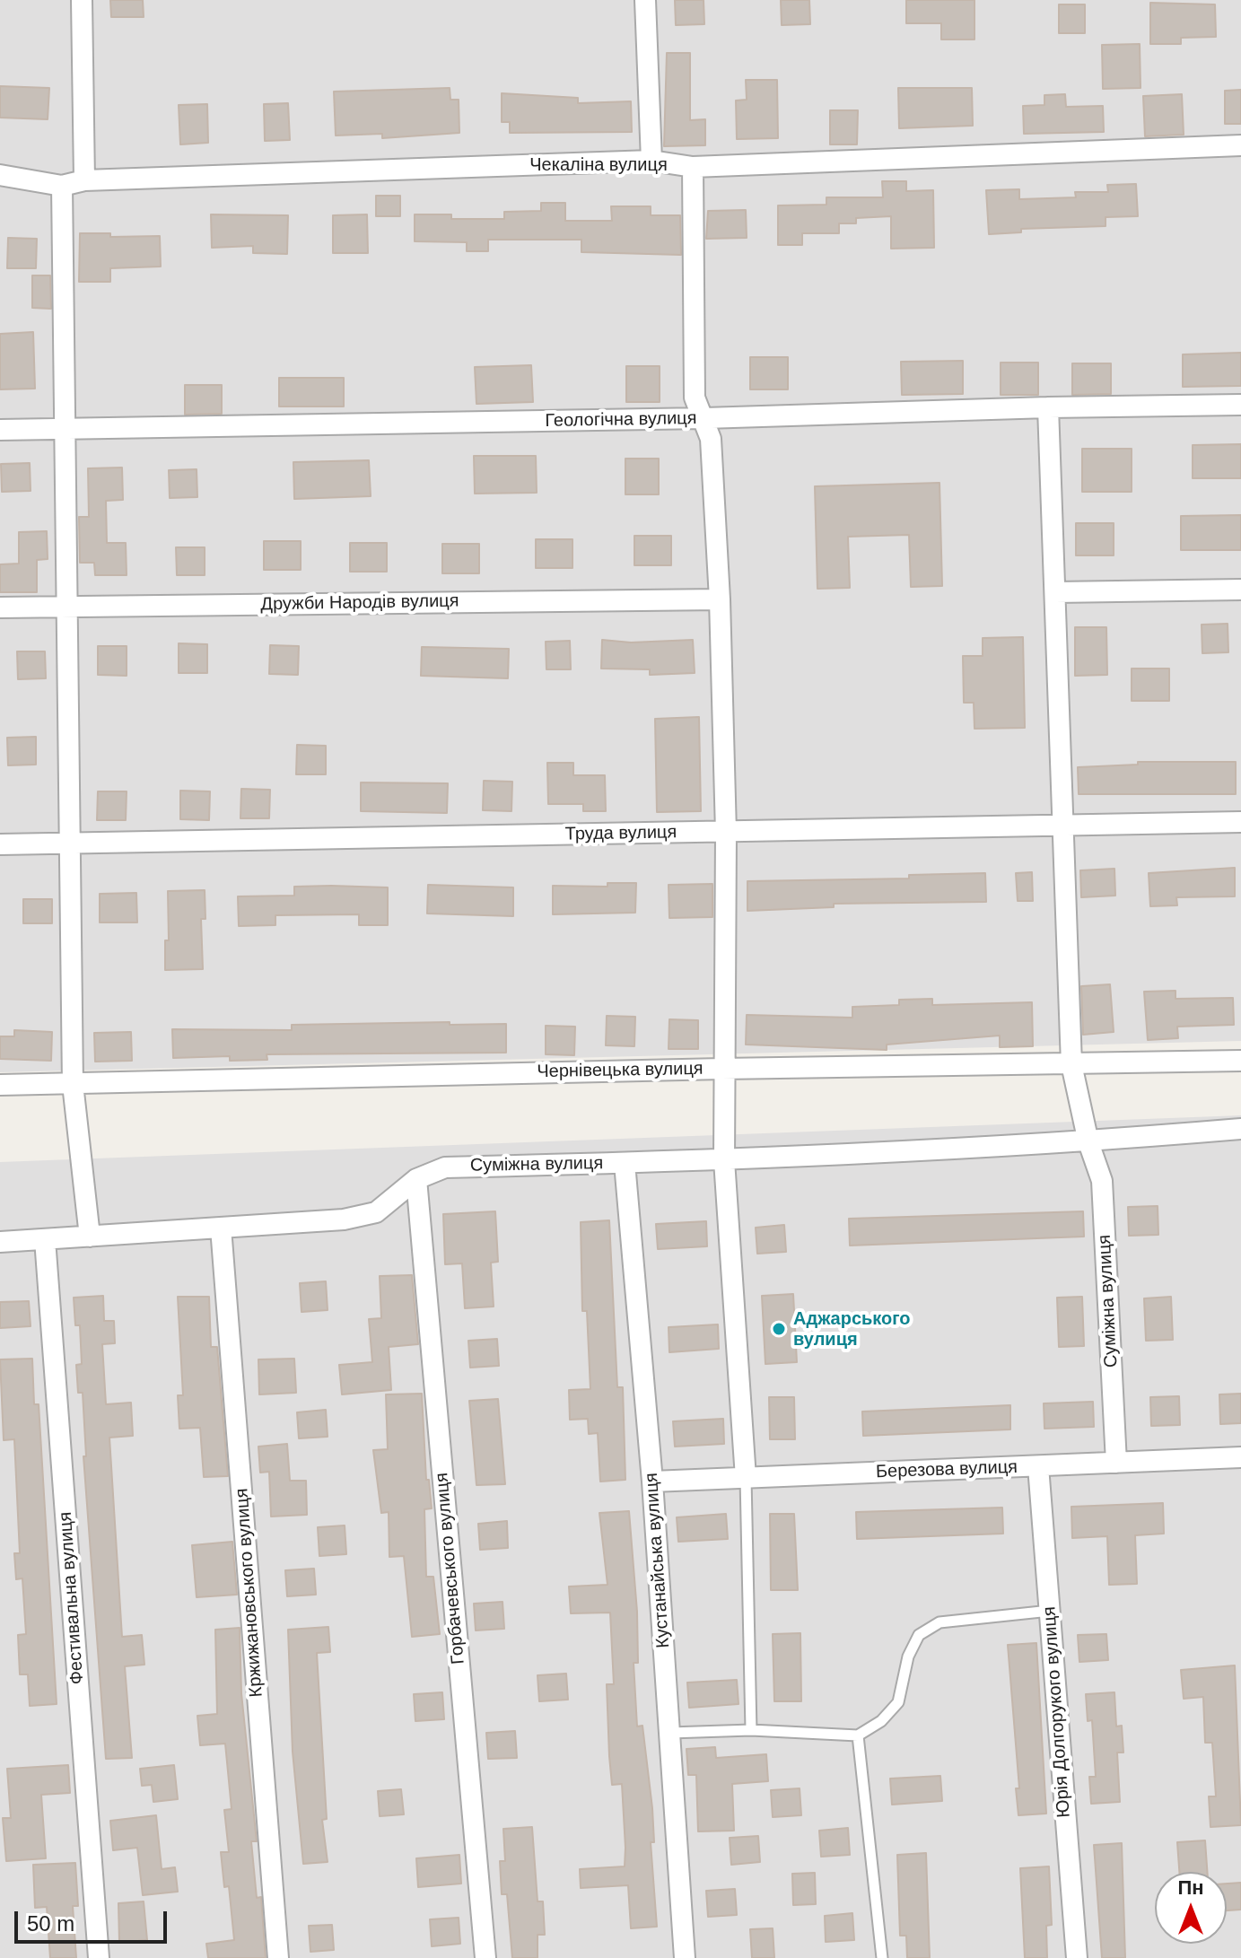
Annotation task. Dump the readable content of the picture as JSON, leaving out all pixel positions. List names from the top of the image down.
{
  "streets": {
    "street": [
      "Чекаліна вулиця",
      "Геологічна вулиця",
      "Дружби Народів вулиця",
      "Труда вулиця",
      "Чернівецька вулиця",
      "Суміжна вулиця",
      "Березова вулиця",
      "Кустанайська вулиця",
      "Горбачевського вулиця",
      "Кржижановського вулиця",
      "Фестивальна вулиця",
      "Юрія Долгорукого вулиця"
    ]
  },
  "crossings": [
    ["Суміжна вулиця", "Березова вулиця"],
    ["Суміжна вулиця", "Кустанайська вулиця"],
    ["Суміжна вулиця", "Горбачевського вулиця"],
    ["Суміжна вулиця", "Кржижановського вулиця"],
    ["Суміжна вулиця", "Фестивальна вулиця"],
    ["Березова вулиця", "Кустанайська вулиця"],
    ["Березова вулиця", "Юрія Долгорукого вулиця"]
  ],
  "places": ["Аджарського вулиця"],
  "scale_bar": "50 m",
  "north": "top"
}
